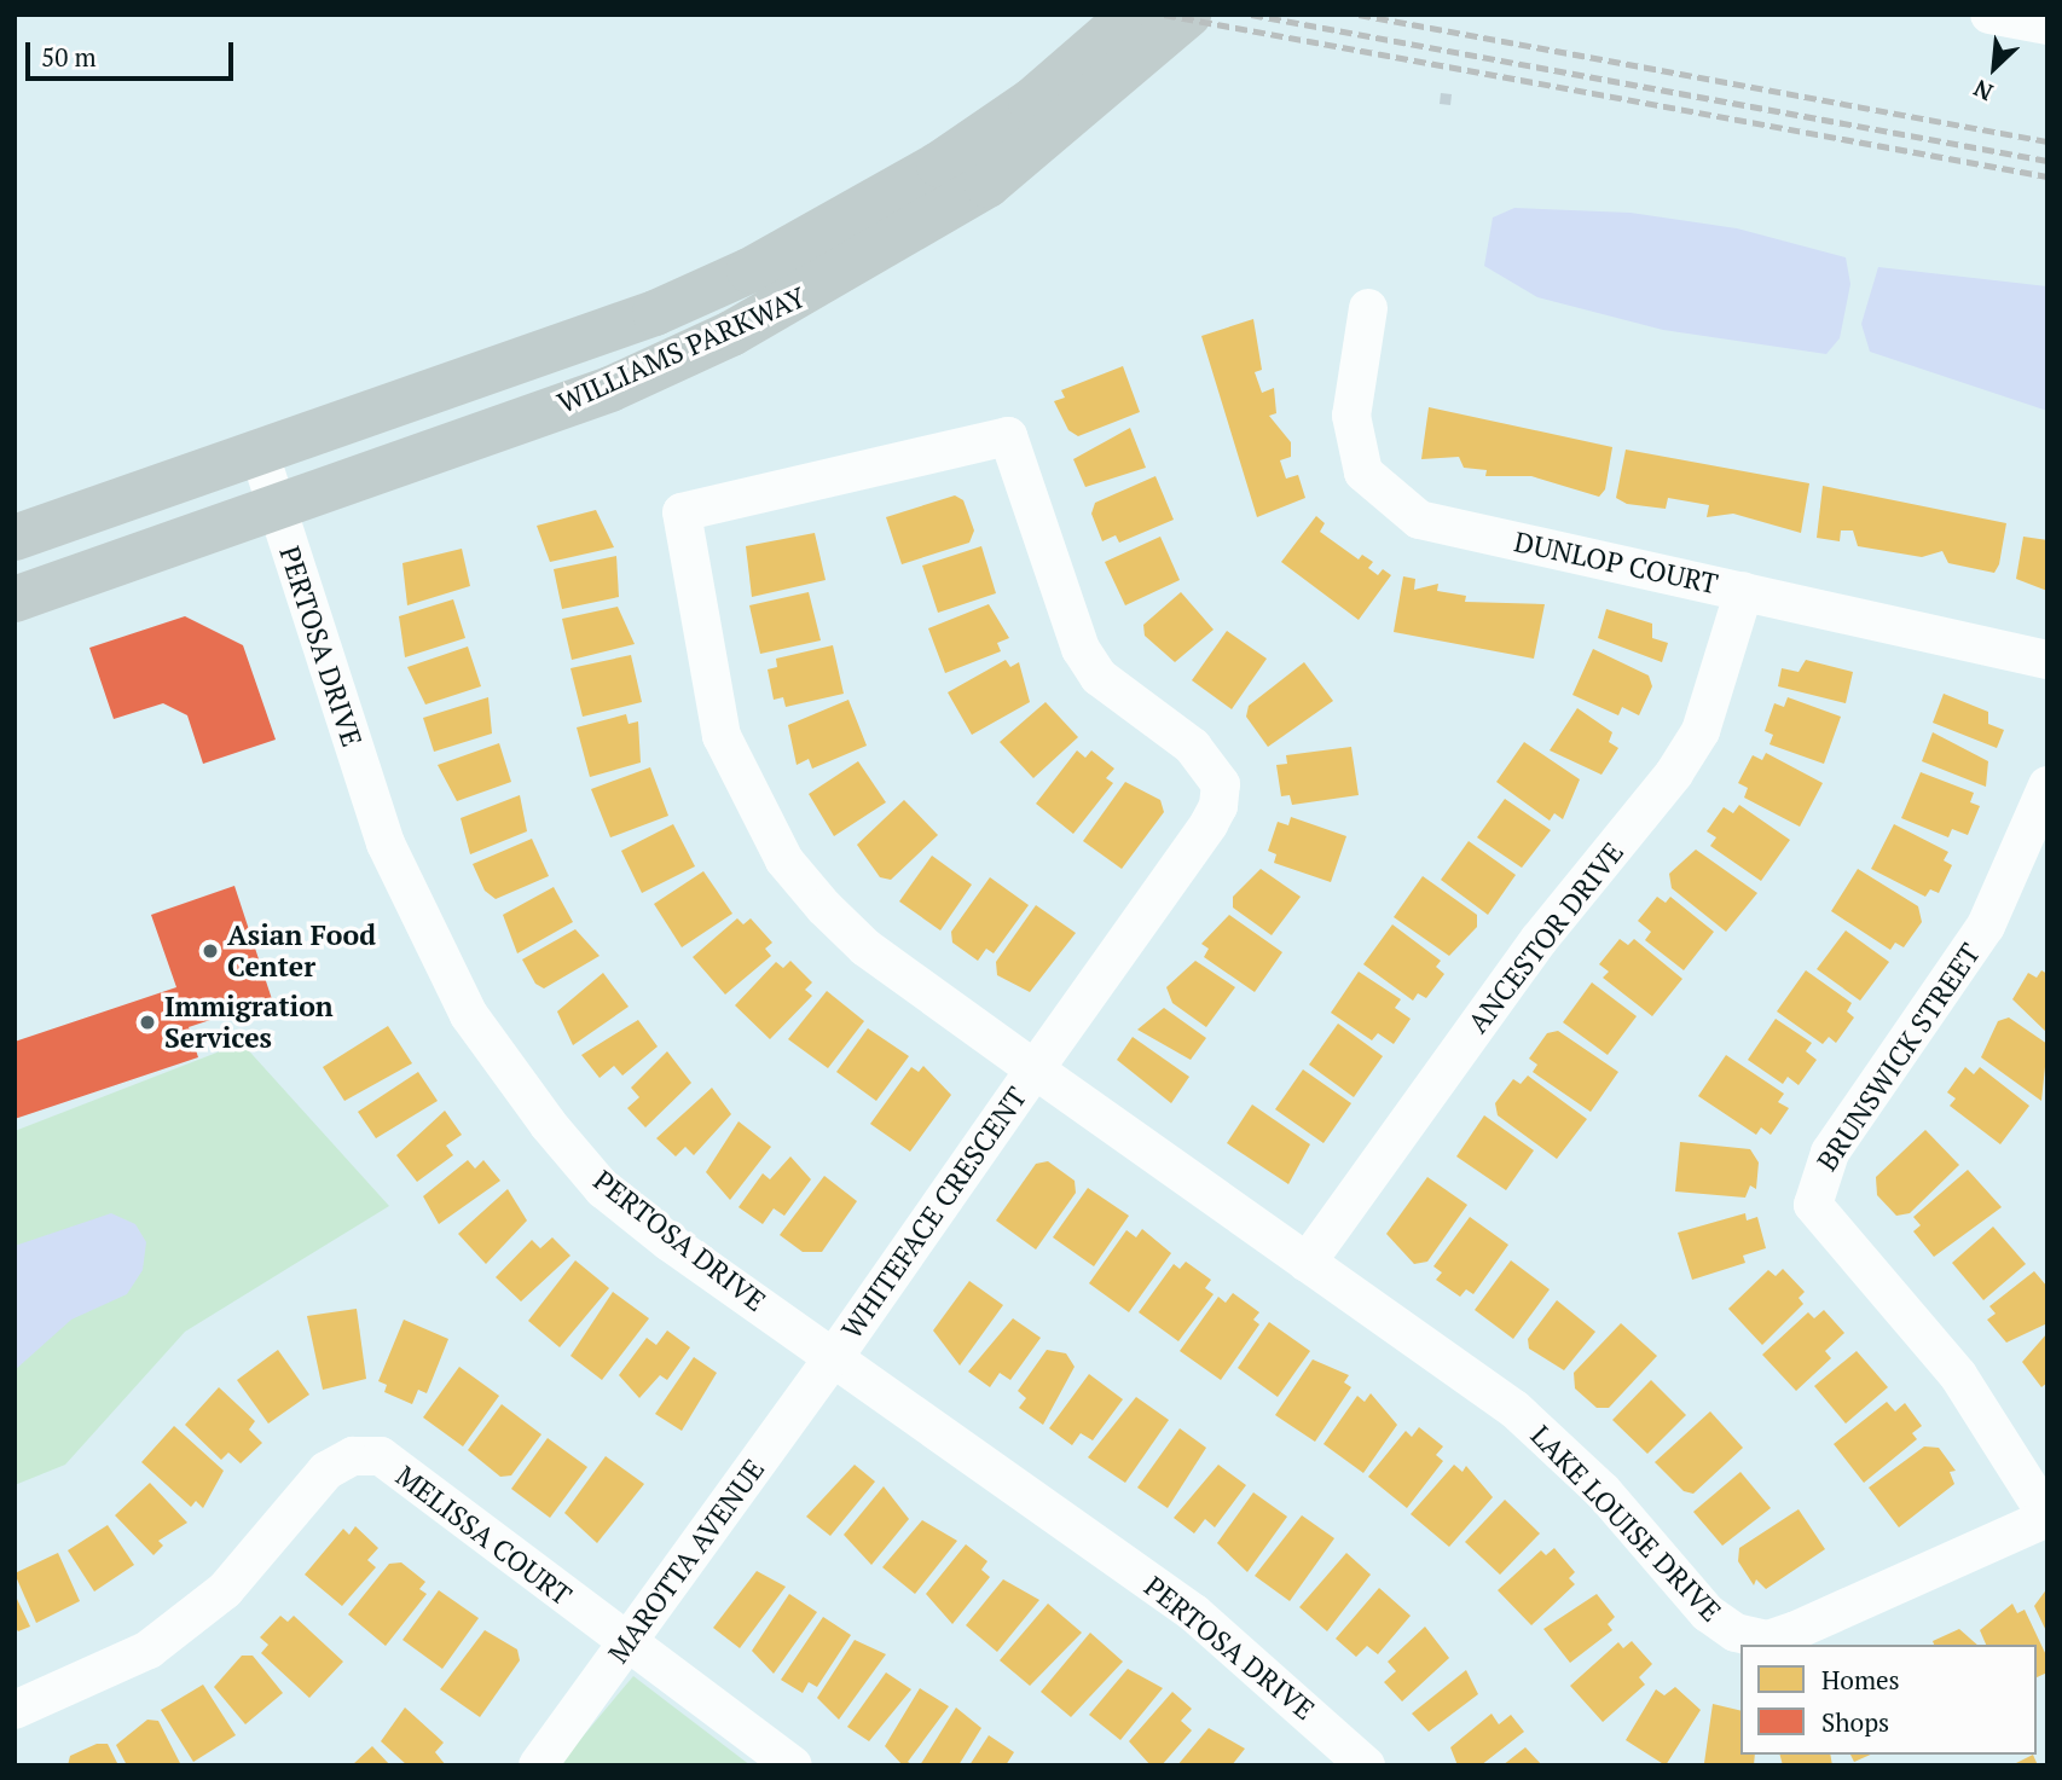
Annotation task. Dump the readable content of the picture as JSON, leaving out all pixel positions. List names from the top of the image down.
{
  "streets": {
    "main road": ["WILLIAMS PARKWAY"],
    "street": [
      "DUNLOP COURT",
      "PERTOSA DRIVE",
      "ANCESTOR DRIVE",
      "BRUNSWICK STREET",
      "WHITEFACE CRESCENT",
      "LAKE LOUISE DRIVE",
      "MELISSA COURT",
      "MAROTTA AVENUE"
    ]
  },
  "crossings": [
    ["WILLIAMS PARKWAY", "PERTOSA DRIVE"],
    ["DUNLOP COURT", "ANCESTOR DRIVE"],
    ["PERTOSA DRIVE", "WHITEFACE CRESCENT"],
    ["PERTOSA DRIVE", "MAROTTA AVENUE"],
    ["ANCESTOR DRIVE", "LAKE LOUISE DRIVE"],
    ["BRUNSWICK STREET", "LAKE LOUISE DRIVE"],
    ["WHITEFACE CRESCENT", "LAKE LOUISE DRIVE"],
    ["WHITEFACE CRESCENT", "MAROTTA AVENUE"],
    ["MELISSA COURT", "MAROTTA AVENUE"]
  ],
  "places": ["Asian Food Center", "Immigration Services"],
  "legend": ["Homes", "Shops"],
  "scale_bar": "50 m",
  "north": "bottom left"
}
